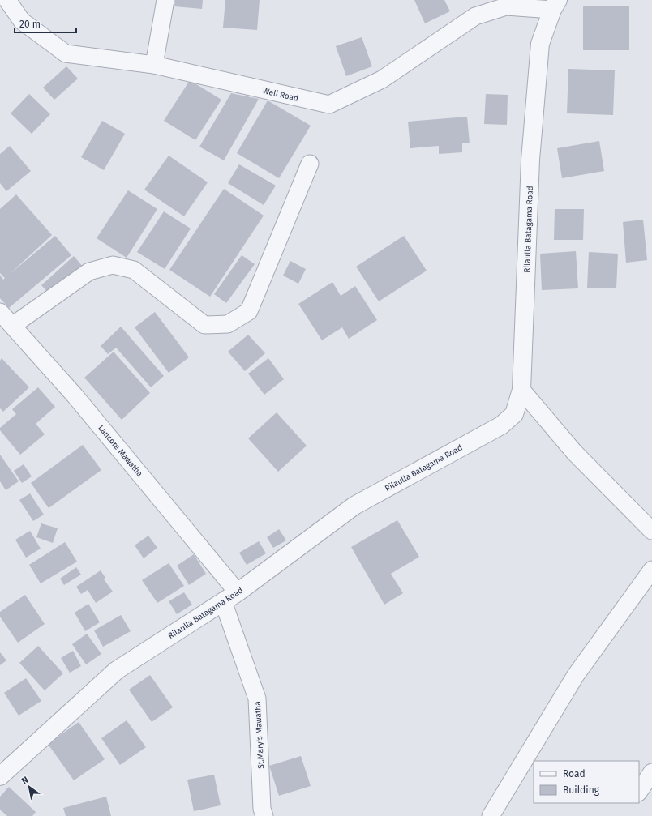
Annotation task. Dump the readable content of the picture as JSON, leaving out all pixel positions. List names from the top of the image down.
{
  "streets": {
    "street": [
      "Weli Road",
      "Rilaulla Batagama Road",
      "Lancore Mawatha",
      "St.Mary's Mawatha"
    ]
  },
  "crossings": [
    ["Weli Road", "Rilaulla Batagama Road"],
    ["Rilaulla Batagama Road", "Lancore Mawatha"],
    ["Rilaulla Batagama Road", "St.Mary's Mawatha"]
  ],
  "legend": ["Road", "Building"],
  "scale_bar": "20 m",
  "north": "top left"
}
